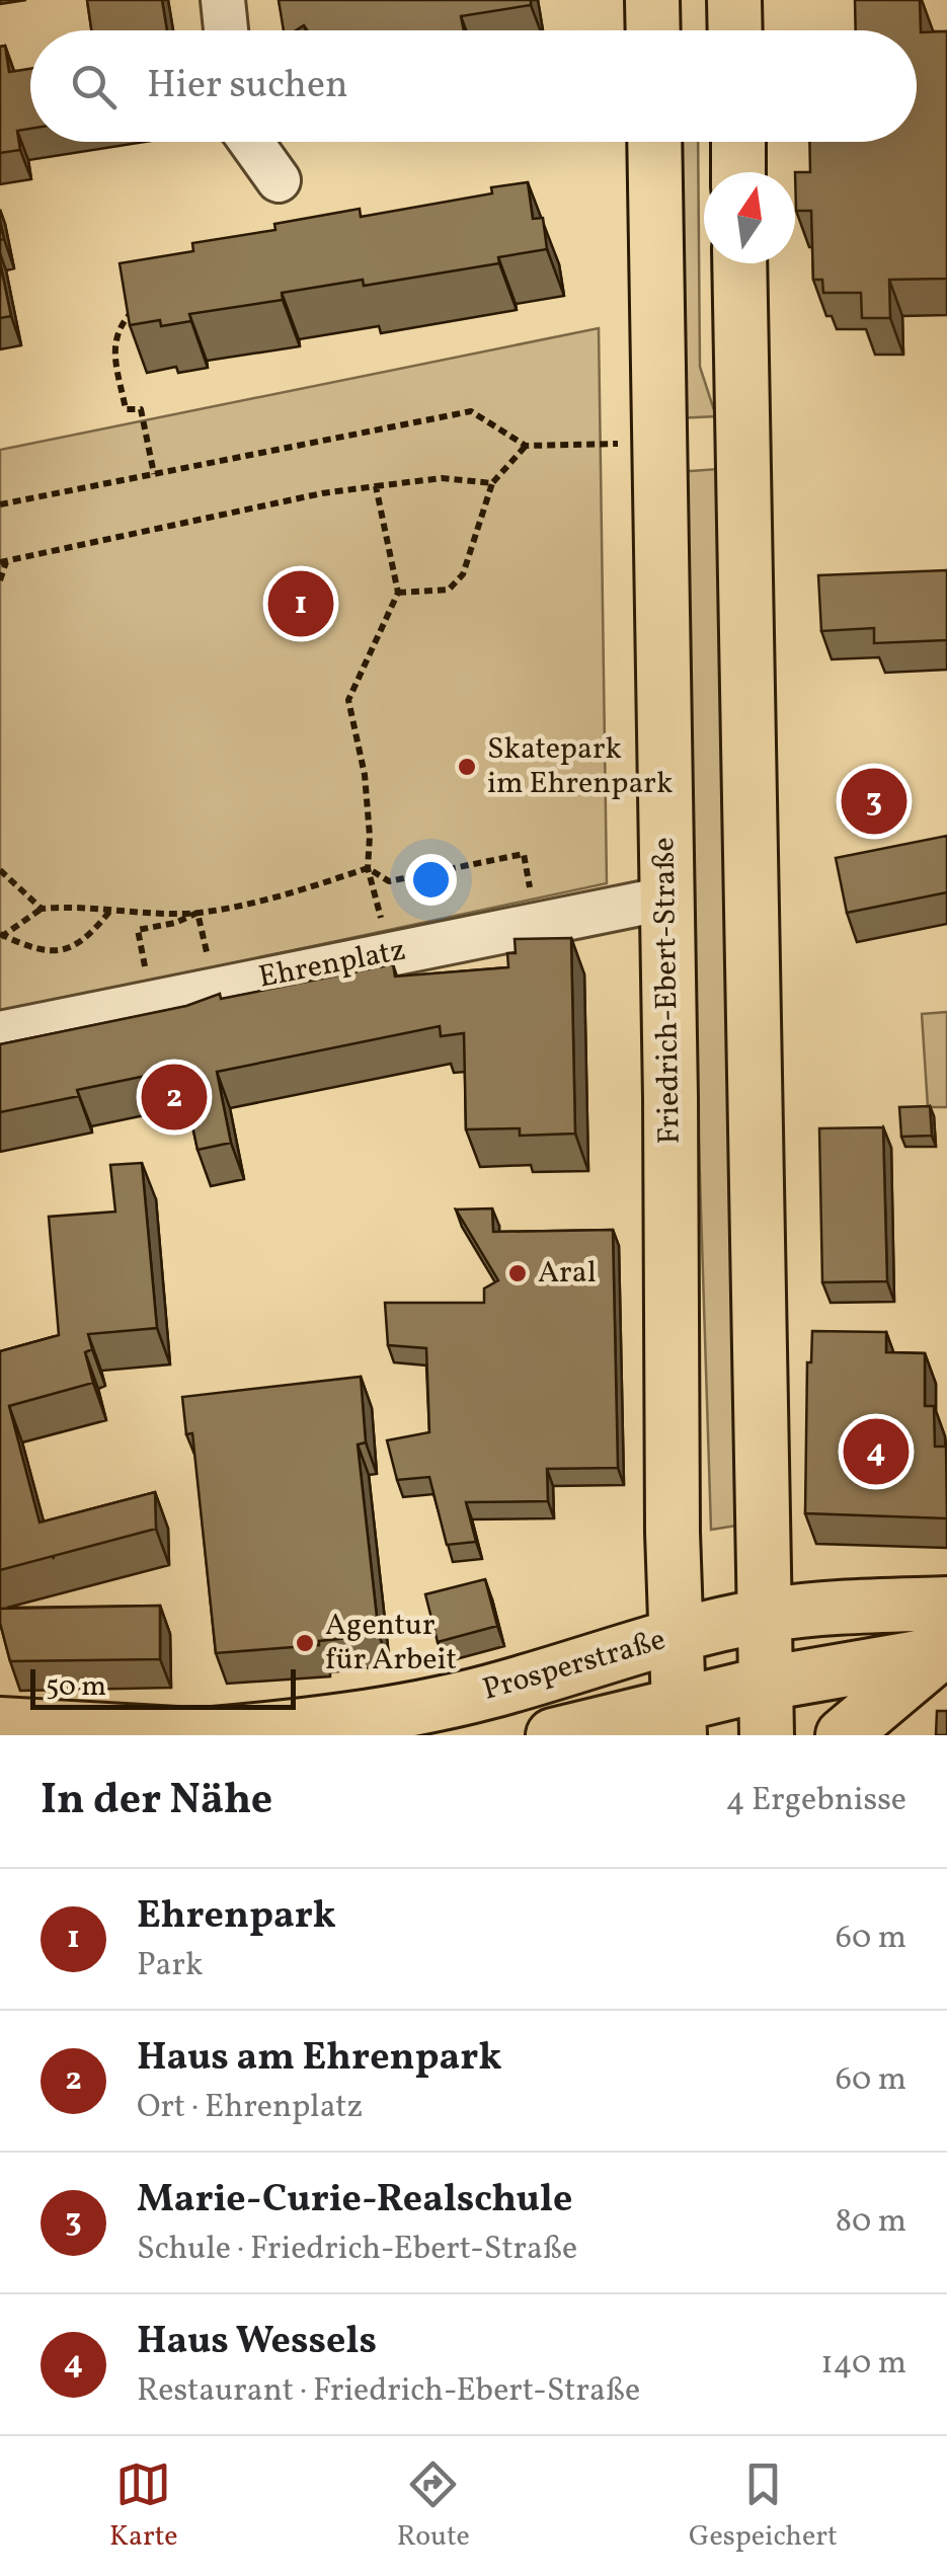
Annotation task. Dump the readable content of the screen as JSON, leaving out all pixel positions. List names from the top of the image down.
{
  "streets": {
    "main road": ["Friedrich-Ebert-Straße", "Prosperstraße"],
    "street": ["Ehrenplatz"]
  },
  "crossings": [
    ["Ehrenplatz", "Friedrich-Ebert-Straße"],
    ["Friedrich-Ebert-Straße", "Prosperstraße"]
  ],
  "places": ["Skatepark im Ehrenpark", "Aral", "Agentur für Arbeit"],
  "scale_bar": "50 m",
  "north": "top",
  "page": {
    "search": "Hier suchen",
    "pins": [
      "1",
      "3",
      "2",
      "4"
    ],
    "scale": "50 m",
    "heading": ["In der Nähe", "4 Ergebnisse"],
    "list": [
      {
        "mark": "1",
        "name": "Ehrenpark",
        "note": "Park",
        "value": "60 m"
      },
      {
        "mark": "2",
        "name": "Haus am Ehrenpark",
        "note": "Ort · Ehrenplatz",
        "value": "60 m"
      },
      {
        "mark": "3",
        "name": "Marie-Curie-Realschule",
        "note": "Schule · Friedrich-Ebert-Straße",
        "value": "80 m"
      },
      {
        "mark": "4",
        "name": "Haus Wessels",
        "note": "Restaurant · Friedrich-Ebert-Straße",
        "value": "140 m"
      }
    ],
    "nav": ["Karte", "Route", "Gespeichert"]
  }
}
